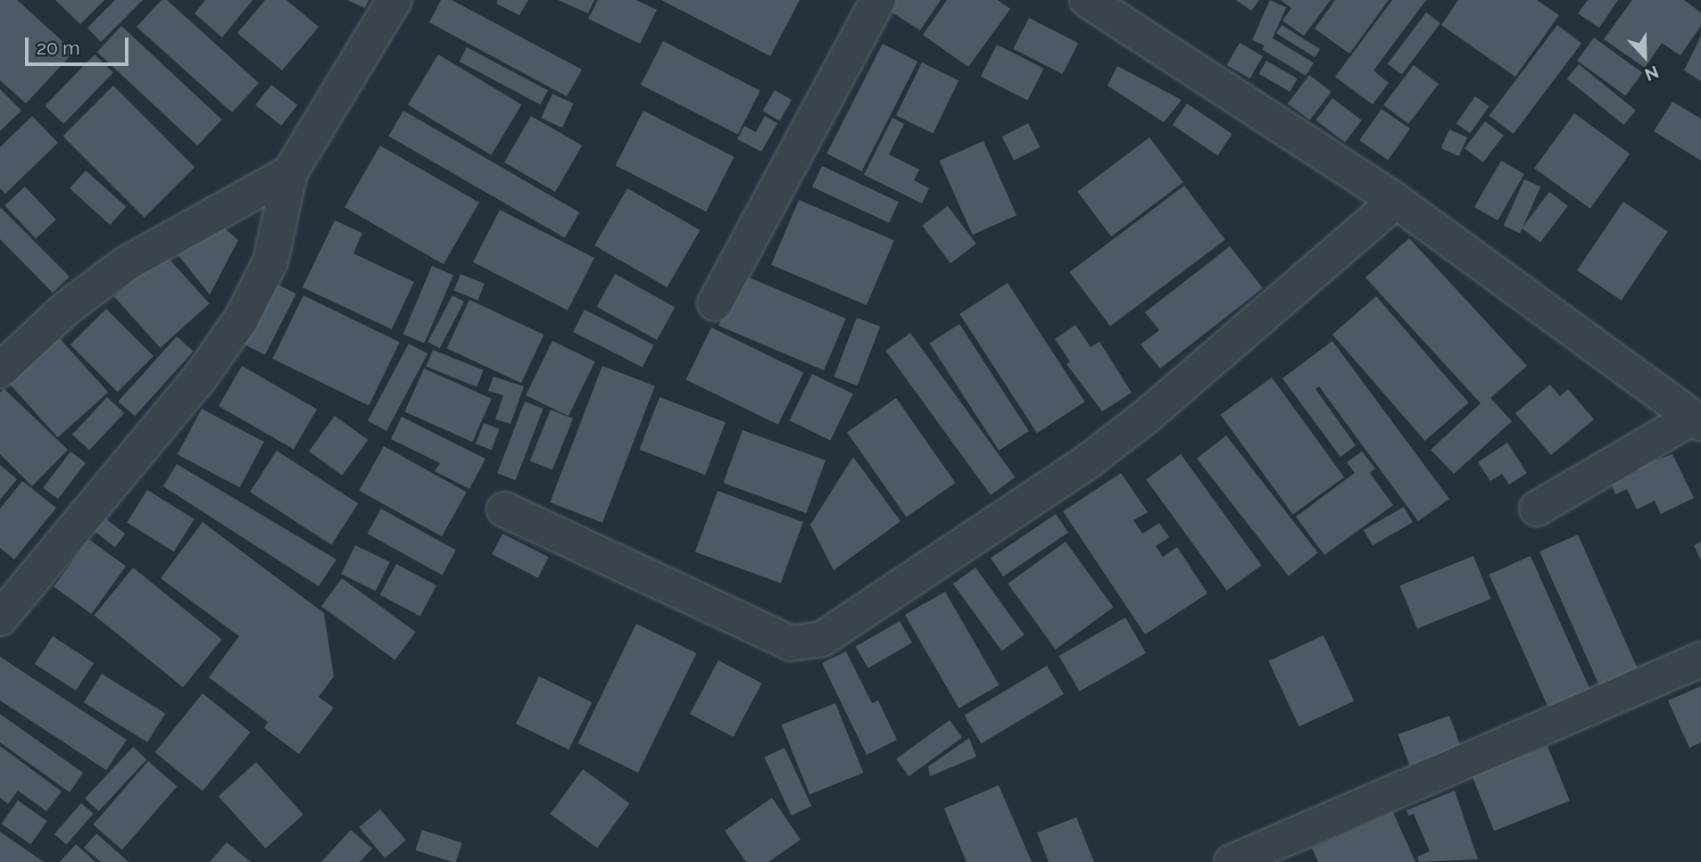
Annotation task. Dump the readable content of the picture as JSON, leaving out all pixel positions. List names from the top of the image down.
{
  "scale_bar": "20 m",
  "north": "bottom"
}
